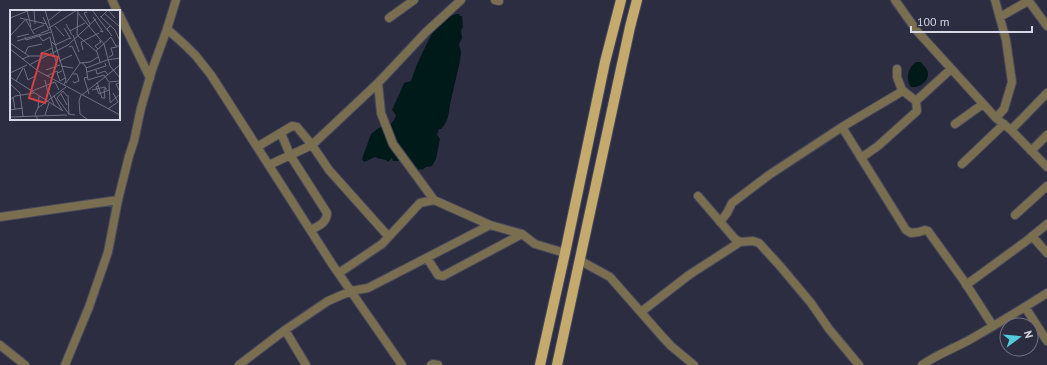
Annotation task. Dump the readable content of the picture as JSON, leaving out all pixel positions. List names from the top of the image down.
{
  "scale_bar": "100 m",
  "north": "right"
}
